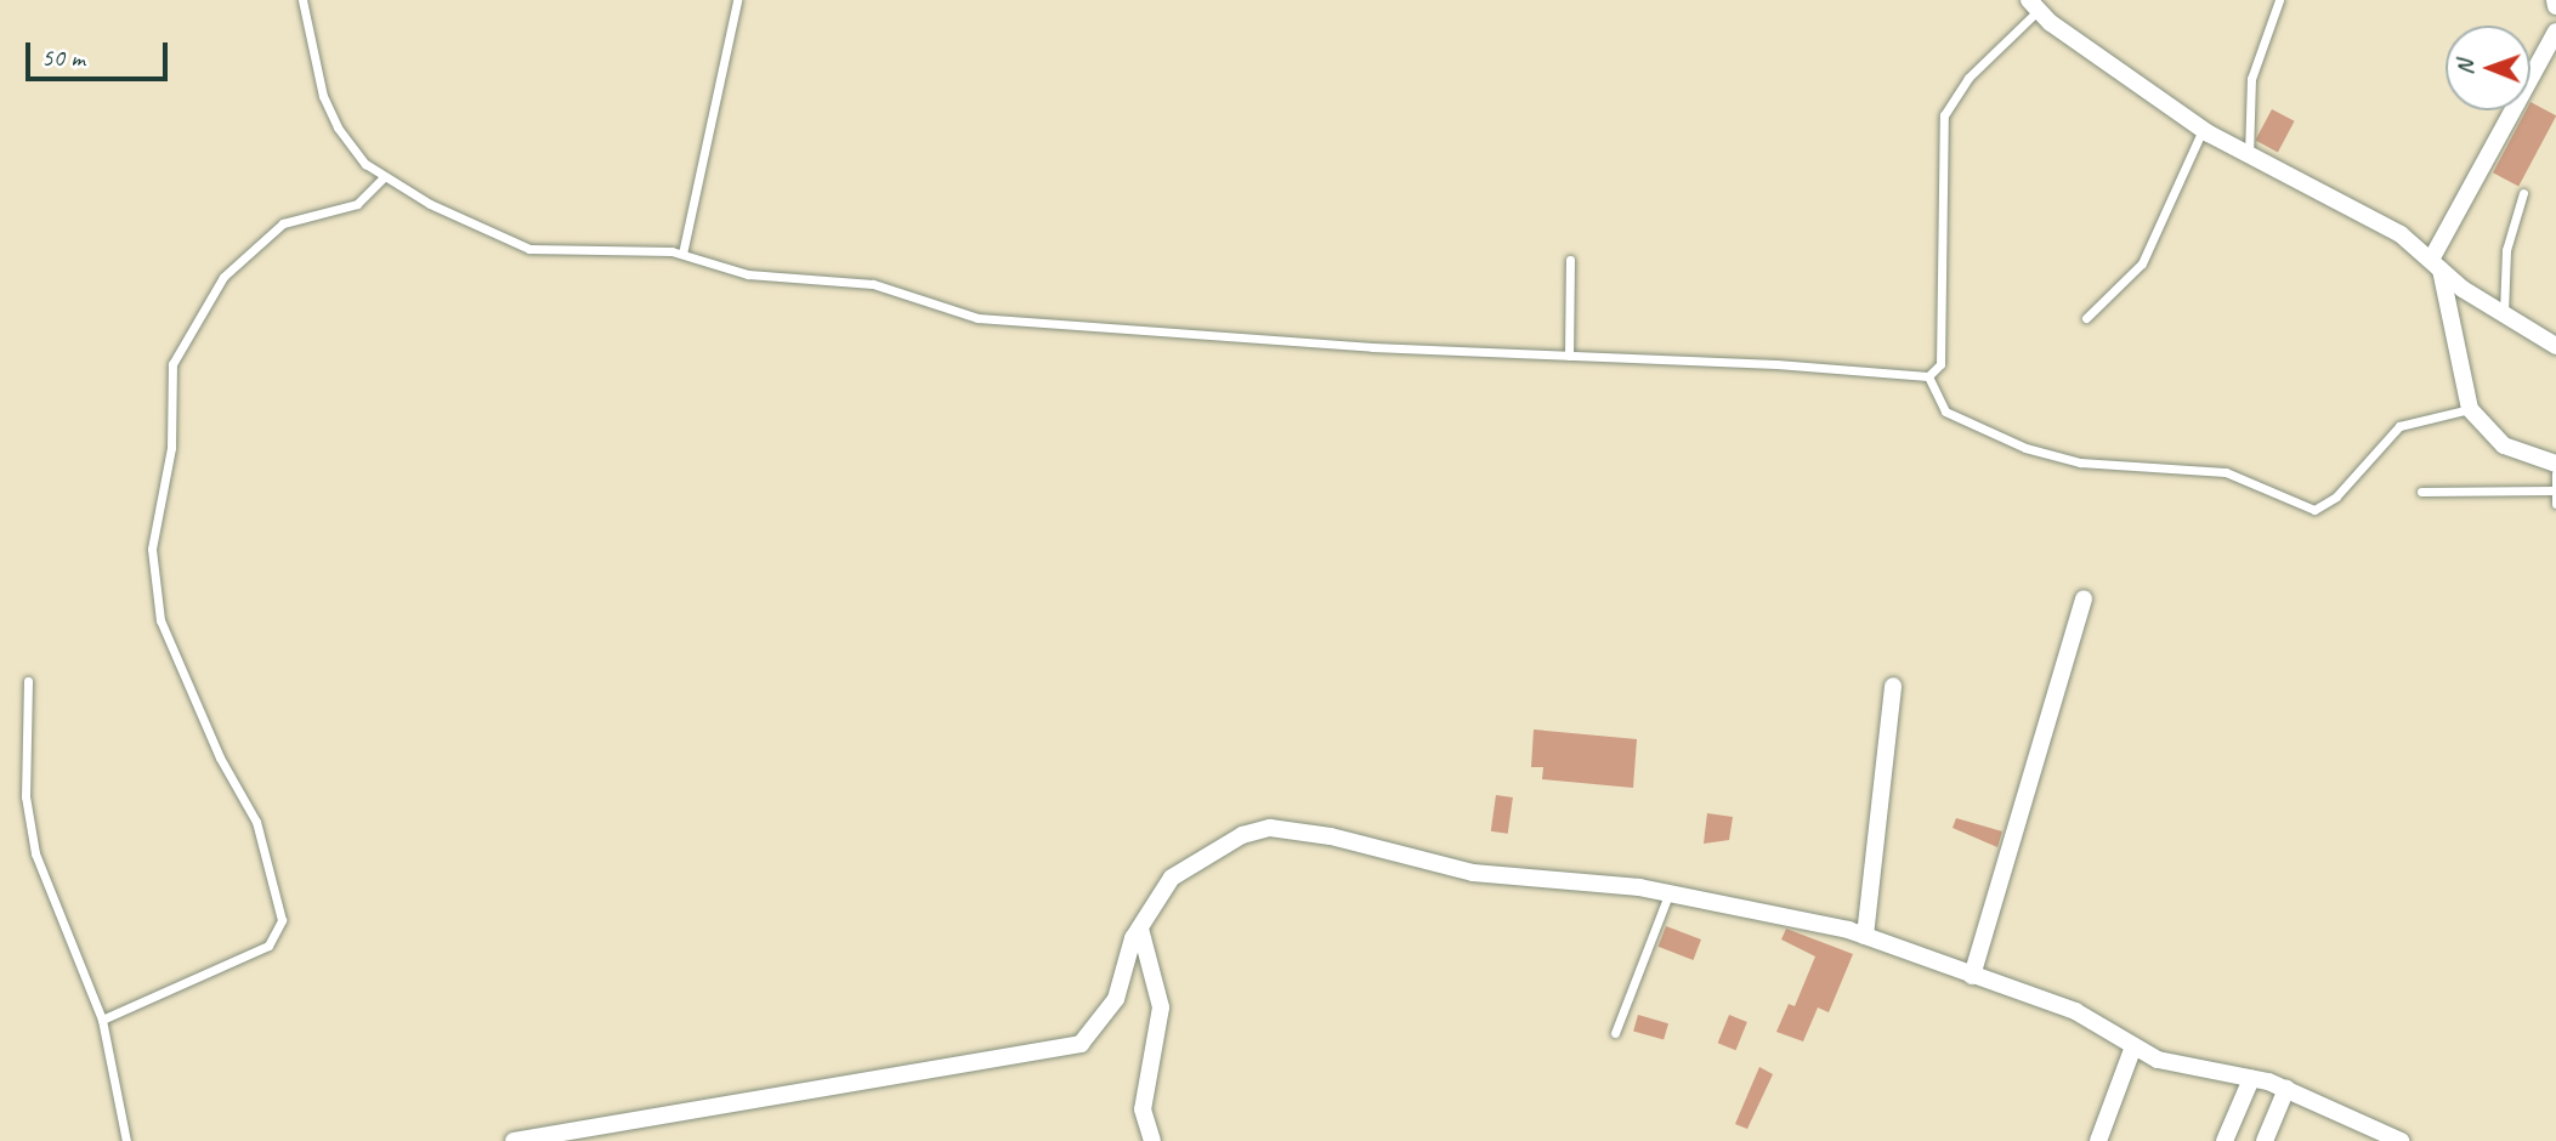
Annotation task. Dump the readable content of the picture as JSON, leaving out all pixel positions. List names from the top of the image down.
{
  "scale_bar": "50 m",
  "north": "left"
}
